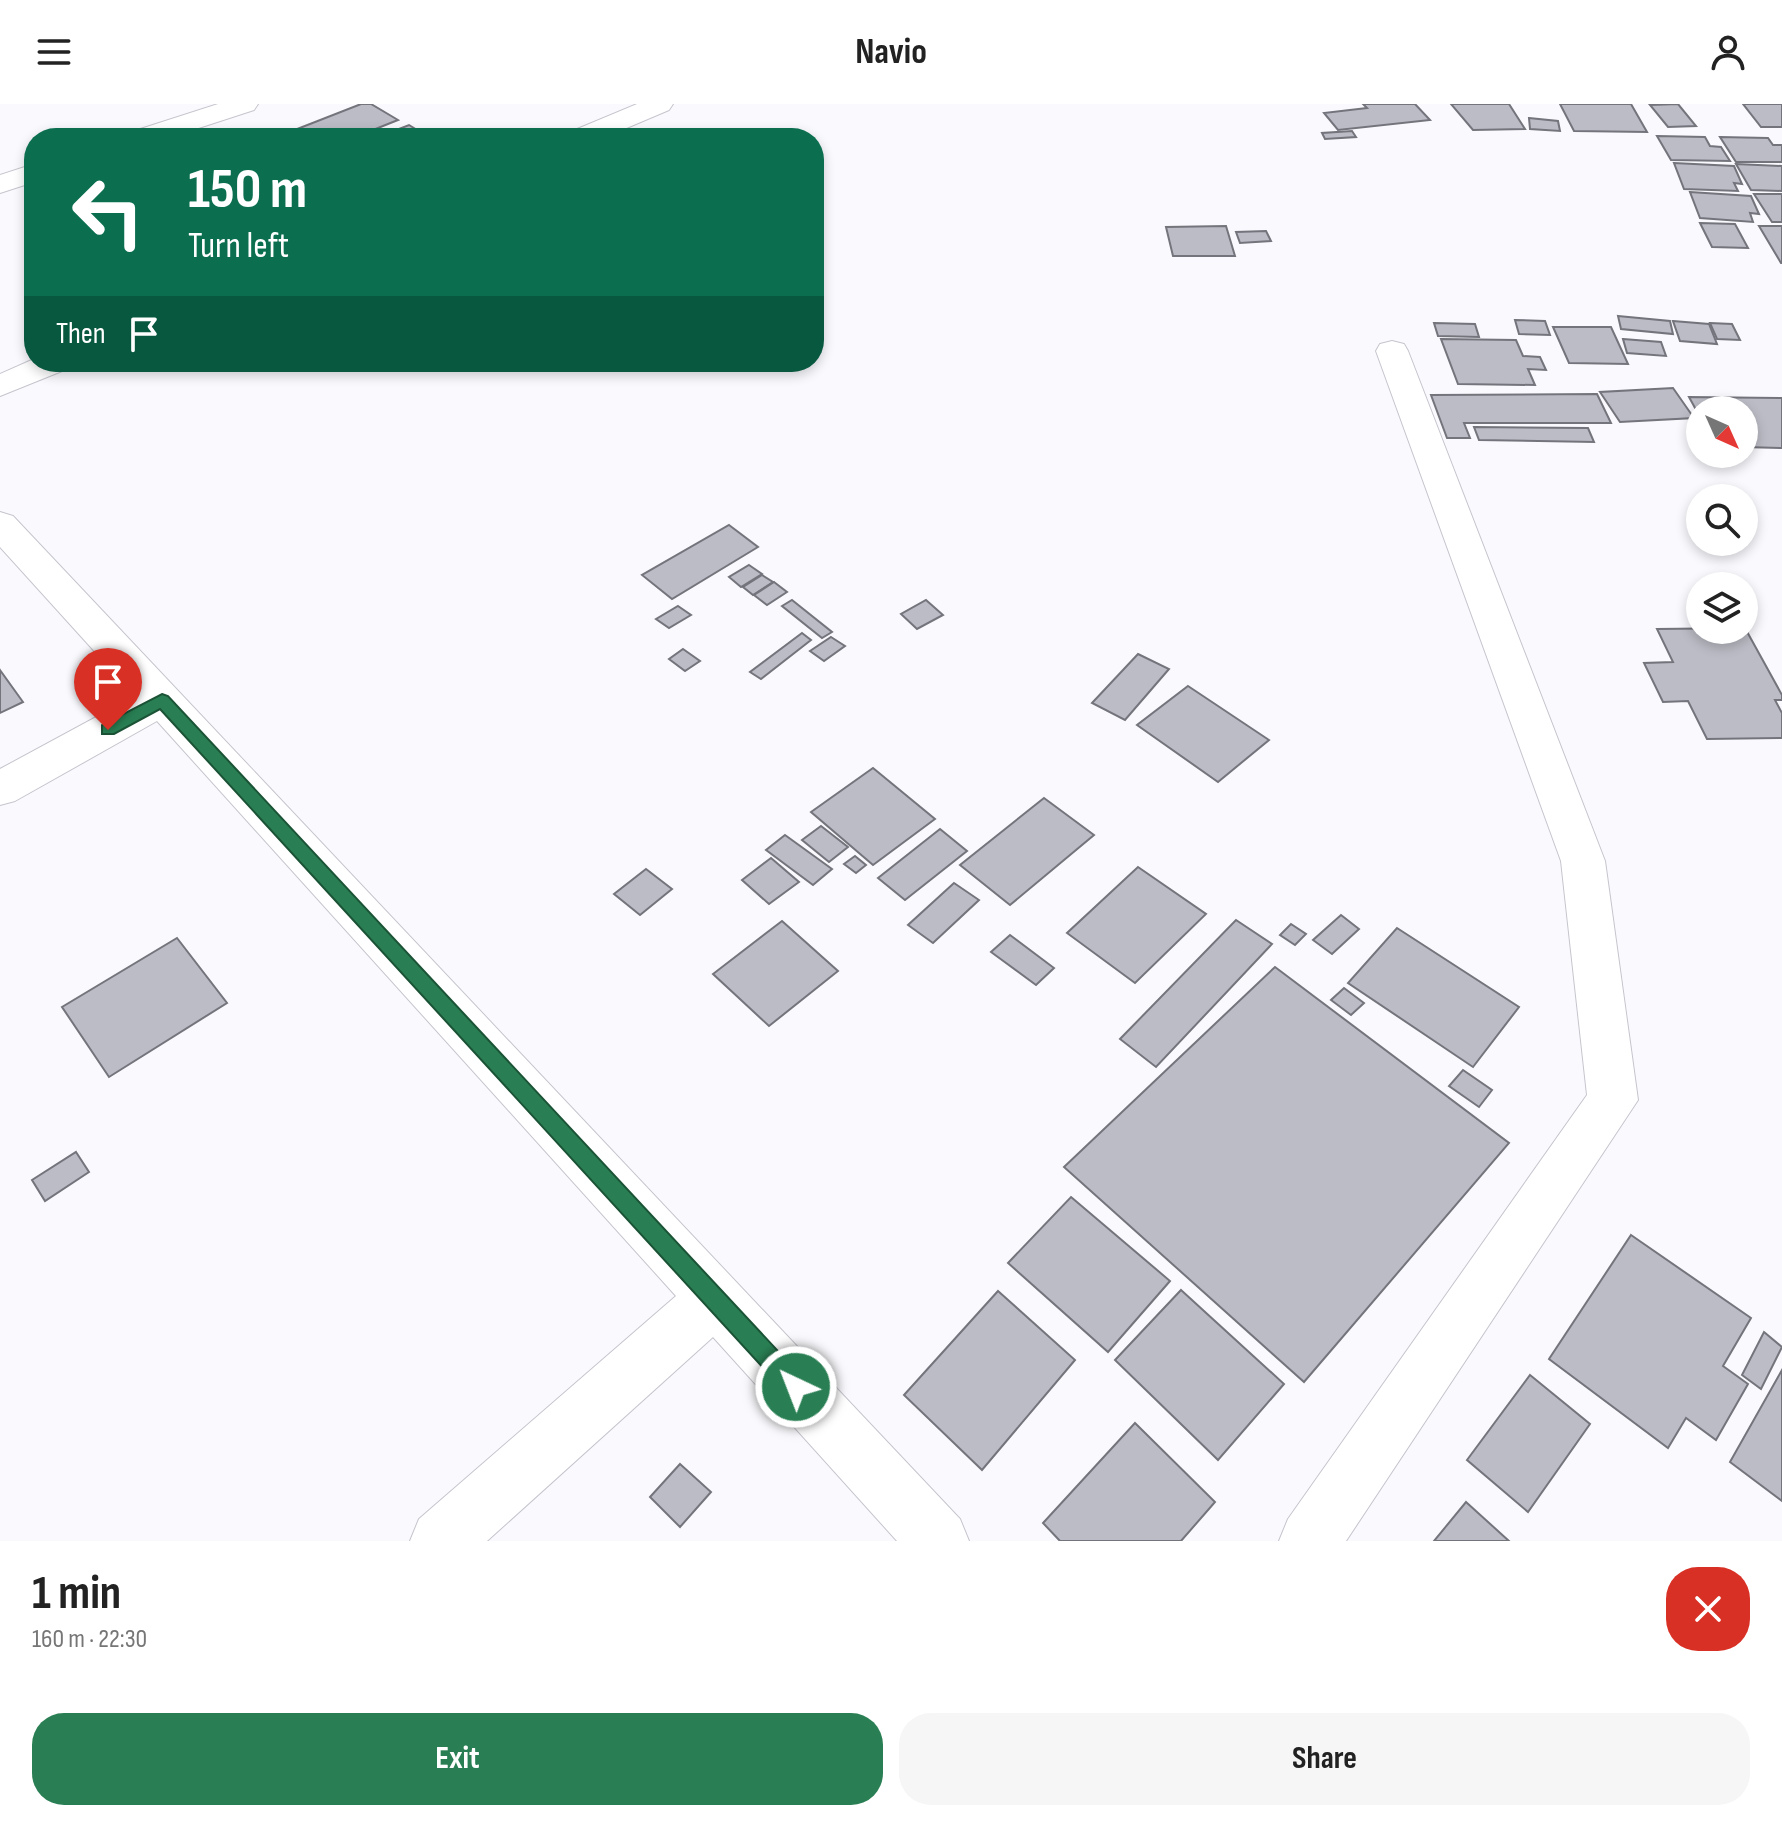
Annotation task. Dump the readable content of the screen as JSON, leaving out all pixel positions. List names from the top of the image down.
{
  "north": "bottom right",
  "page": {
    "header": "Navio",
    "turn": ["150 m", "Turn left"],
    "then": "Then",
    "heading": ["1 min", "160 m · 22:30"],
    "buttons": ["Exit", "Share"]
  }
}
